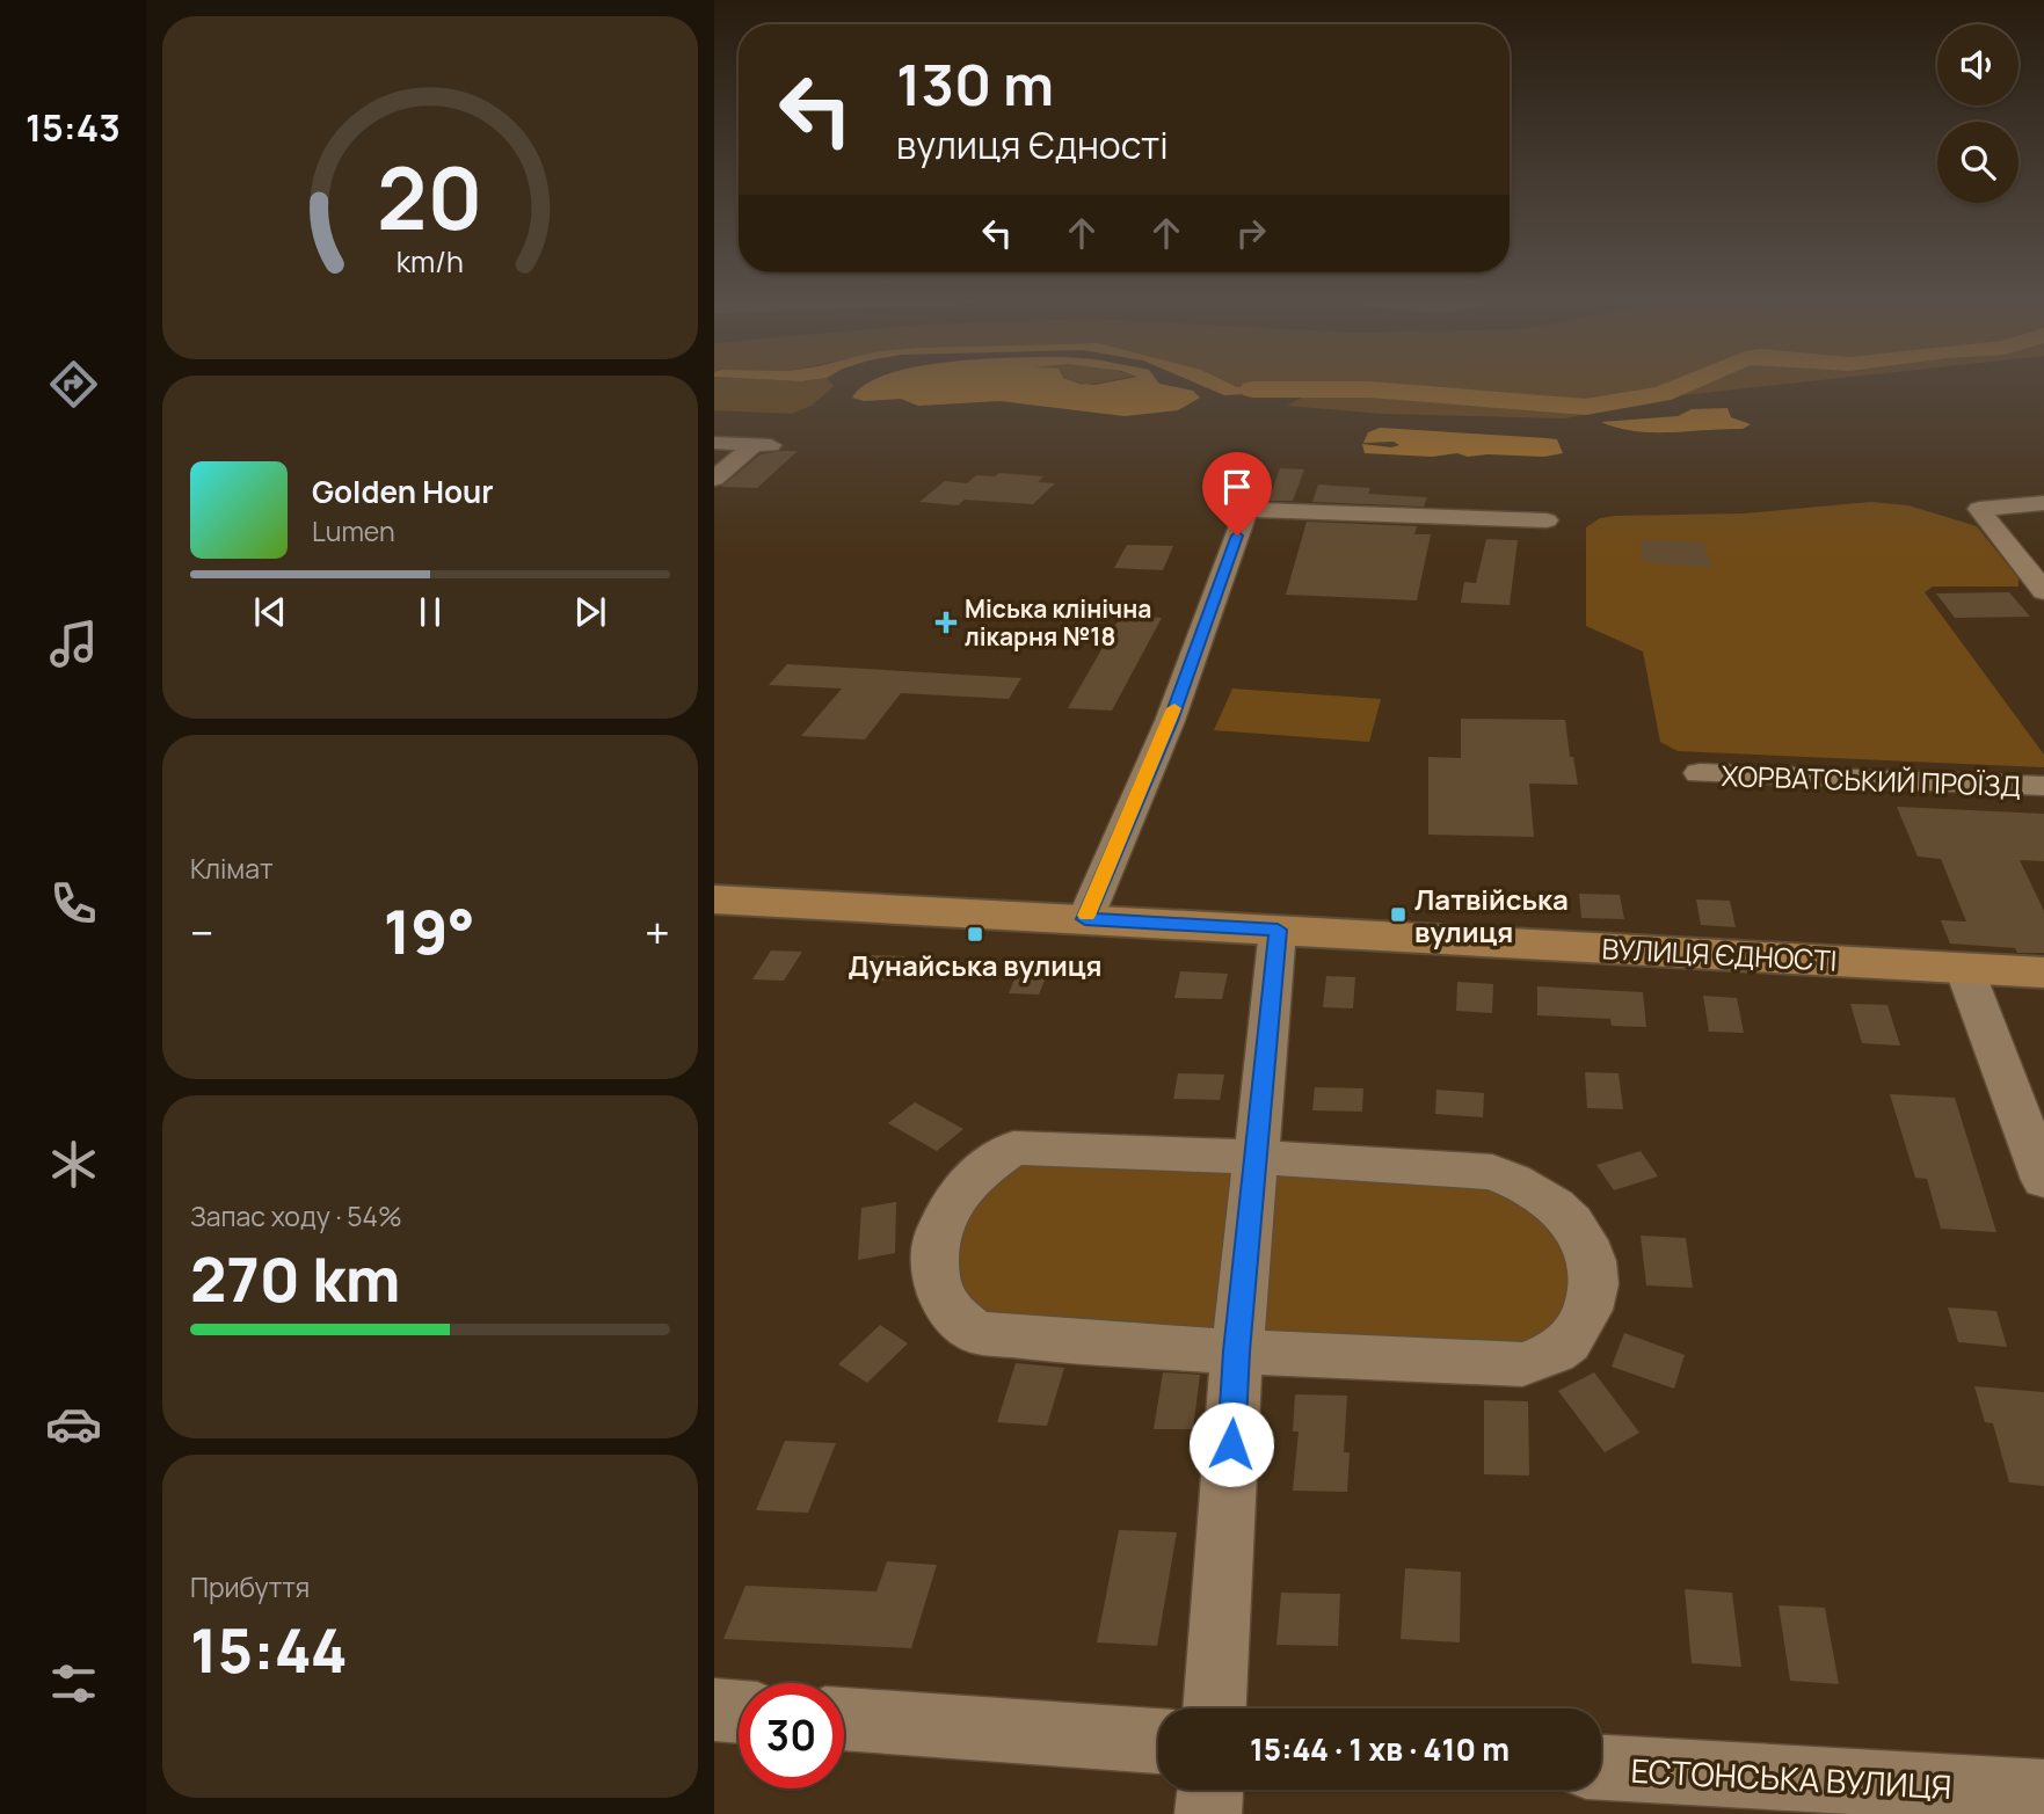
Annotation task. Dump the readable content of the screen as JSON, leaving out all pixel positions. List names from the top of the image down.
{
  "streets": {
    "main road": ["ВУЛИЦЯ ЄДНОСТІ"],
    "street": ["ХОРВАТСЬКИЙ ПРОЇЗД", "ЕСТОНСЬКА ВУЛИЦЯ"]
  },
  "places": {
    "health": ["Міська клінічна лікарня №18"],
    "transit": ["Латвійська вулиця", "Дунайська вулиця"]
  },
  "page": {
    "tabs": "15:43",
    "turn": ["130 m", "вулиця Єдності"],
    "song": ["Golden Hour", "Lumen"],
    "tile": [
      "Клімат",
      ["Запас ходу · 54%", "270 km"],
      ["Прибуття", "15:44"]
    ],
    "heat": ["−", "19°", "+"],
    "limit": "30",
    "trip": "15:44 · 1 хв · 410 m",
    "gauge": ["20", "km/h"]
  }
}
